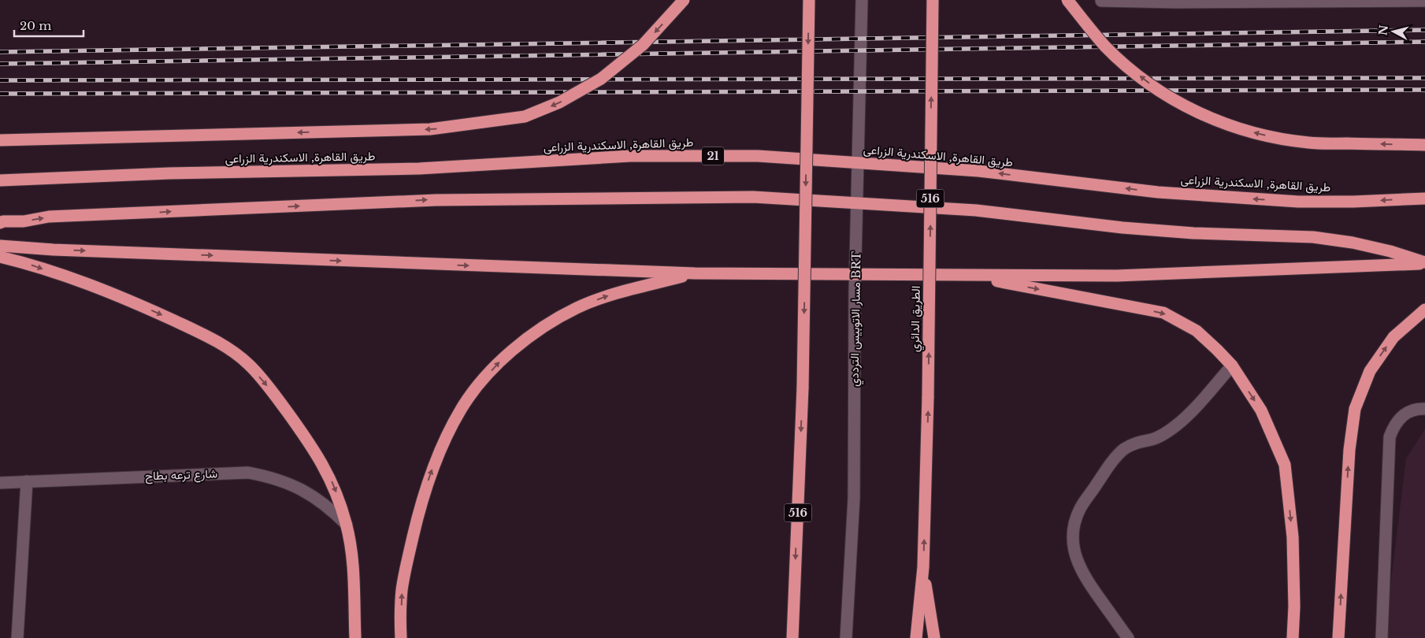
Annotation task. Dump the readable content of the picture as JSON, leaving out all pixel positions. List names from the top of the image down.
{
  "streets": {
    "highway": [
      "طريق القاهرة, الاسكندرية الزراعى",
      "21",
      "516",
      "الطريق الدائري"
    ],
    "street": ["مسار الاتوبيس الترددي BRT", "شارع ترعه بطاح"]
  },
  "one_way": ["الطريق الدائري"],
  "scale_bar": "20 m",
  "north": "left"
}
